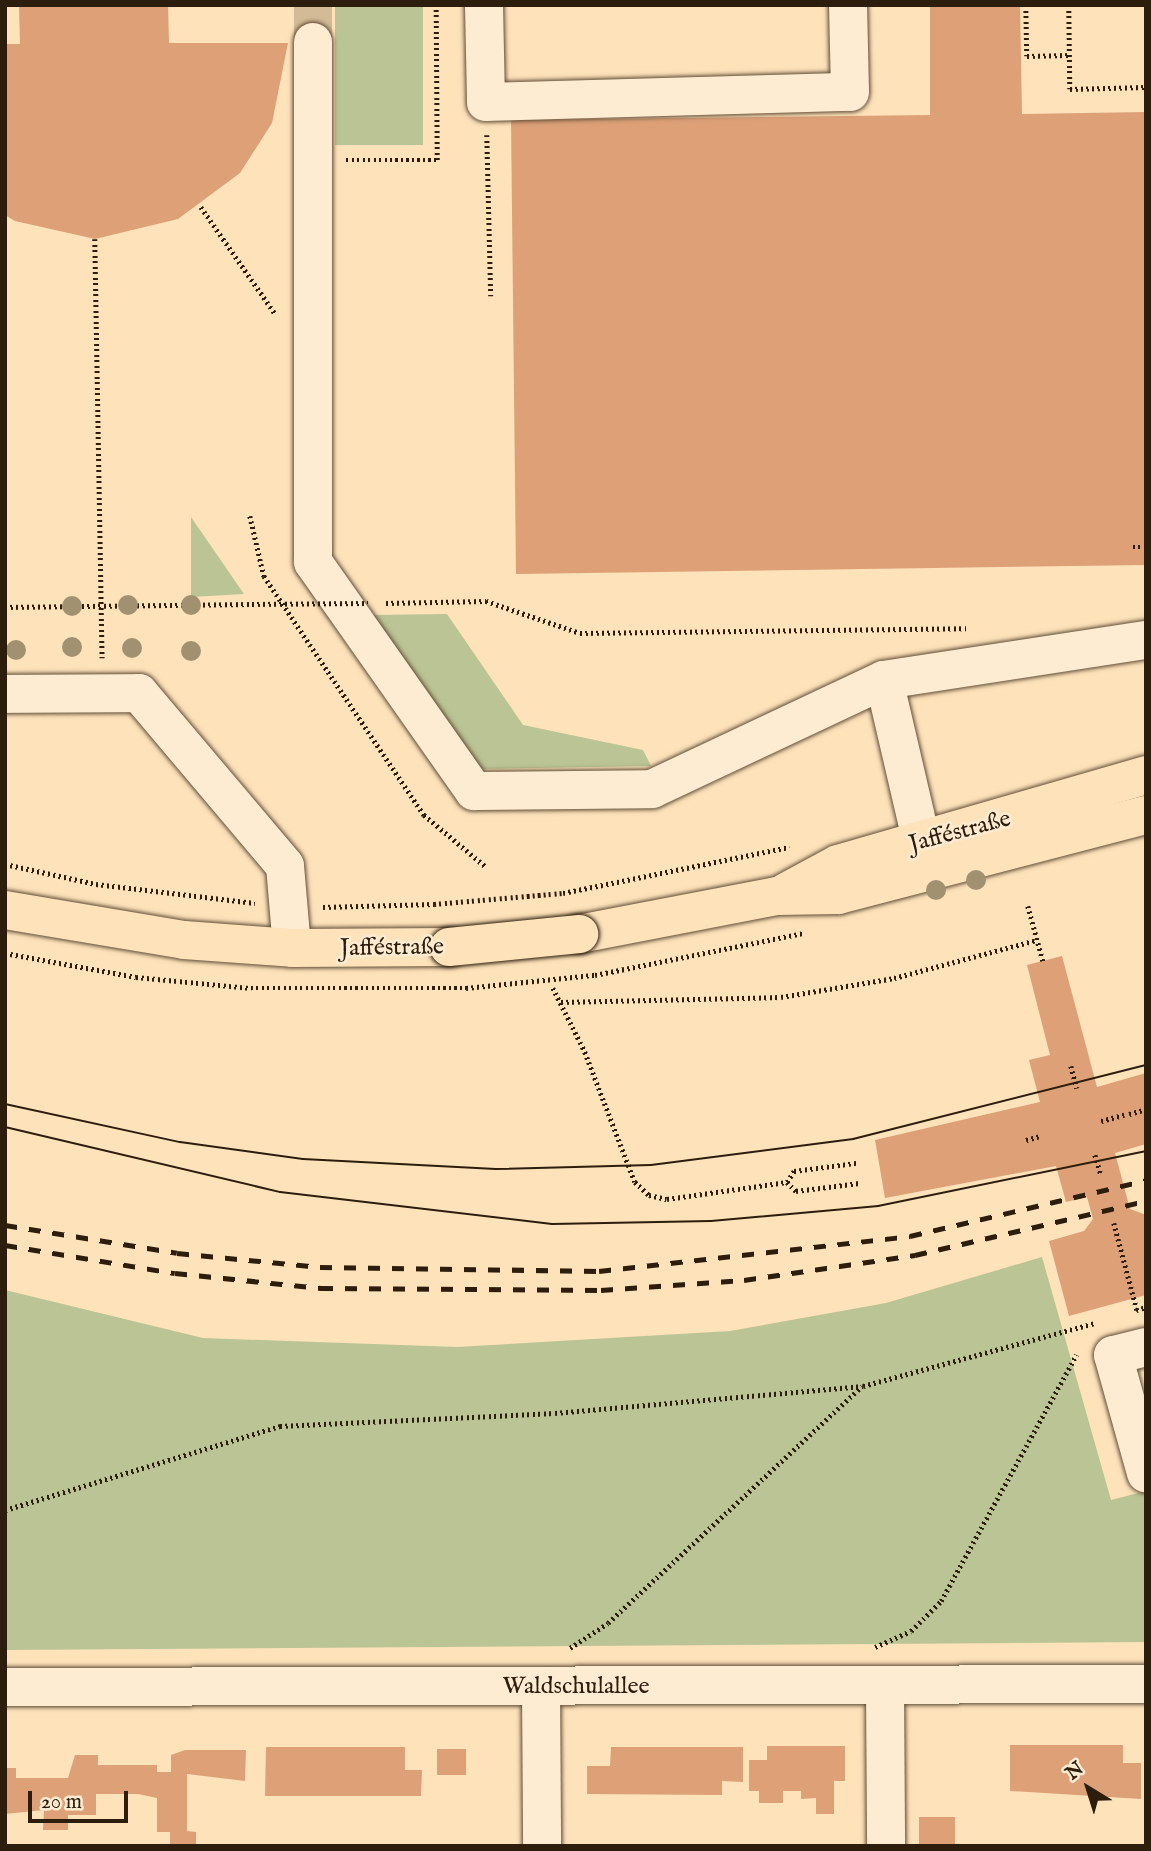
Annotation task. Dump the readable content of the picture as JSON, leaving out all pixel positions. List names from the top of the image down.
{
  "streets": {
    "main road": ["Jafféstraße"],
    "street": ["Waldschulallee"]
  },
  "scale_bar": "20 m",
  "north": "top left"
}
